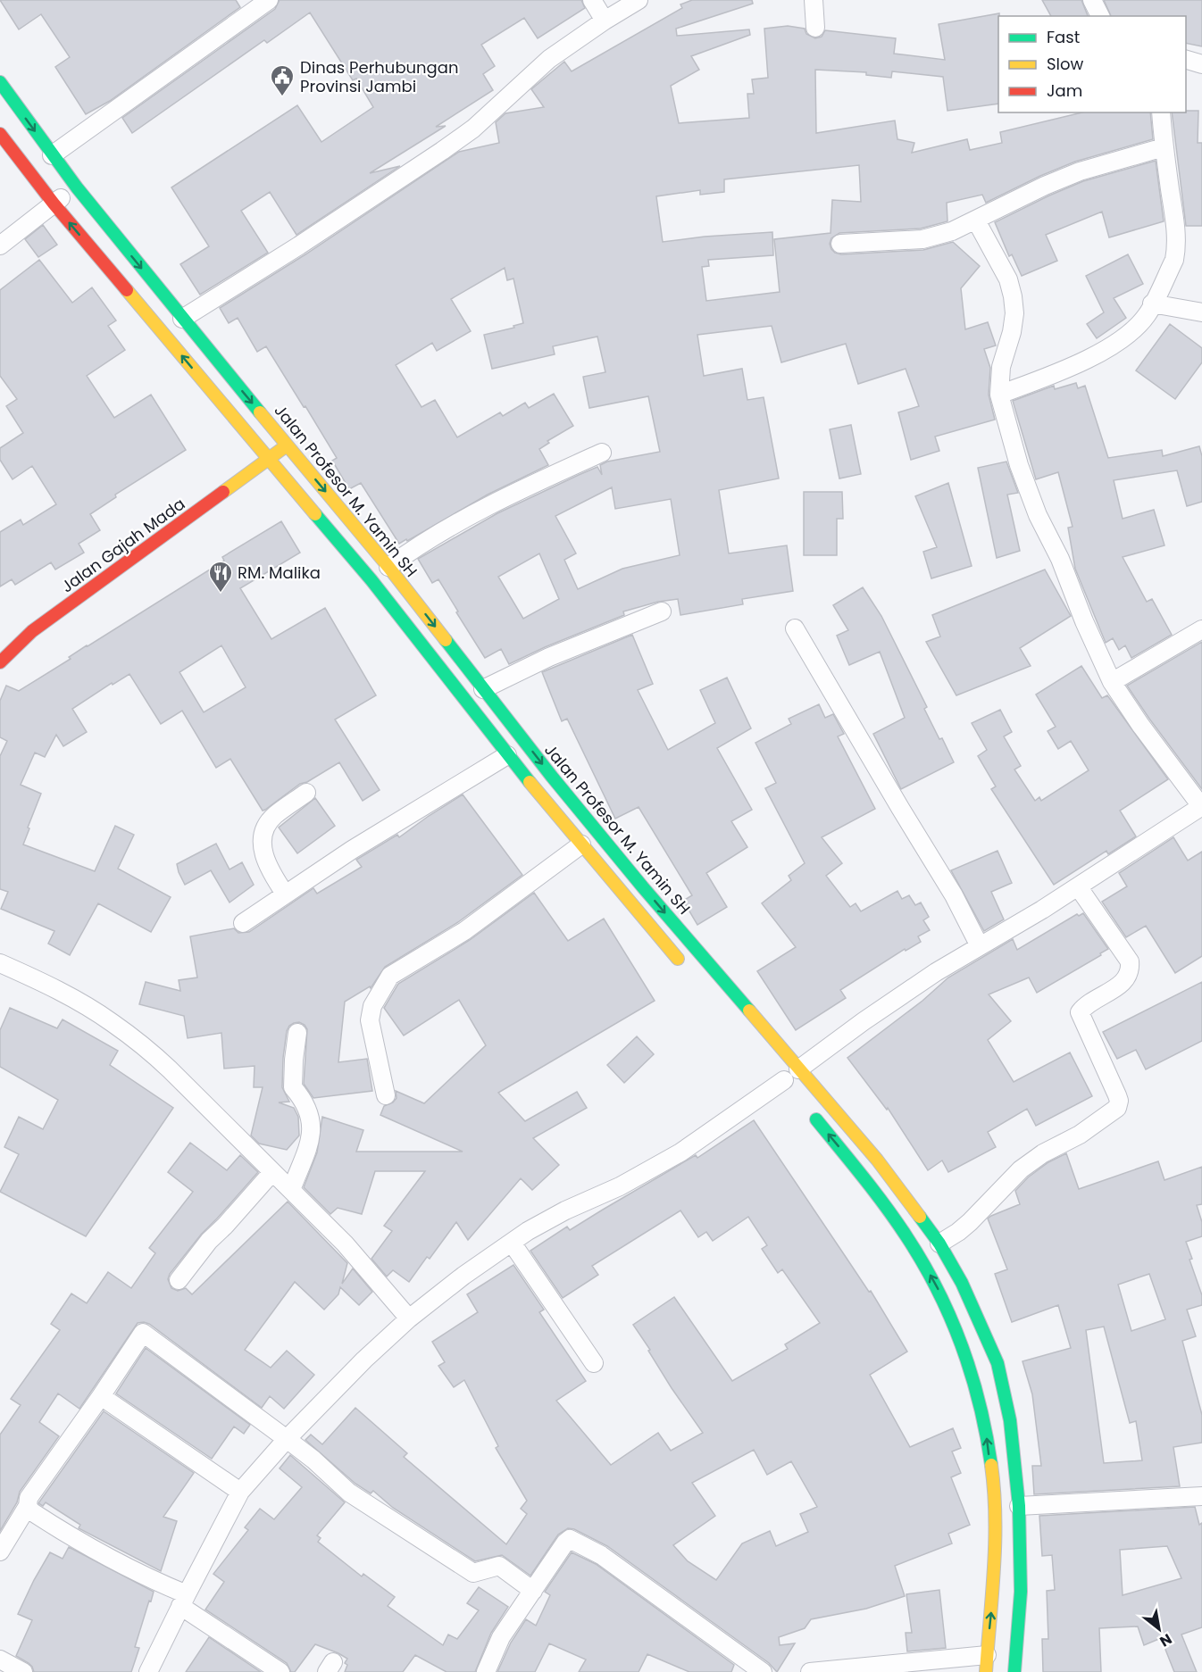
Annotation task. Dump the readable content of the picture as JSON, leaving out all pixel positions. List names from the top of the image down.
{
  "streets": {
    "main road": ["Jalan Profesor M. Yamin SH", "Jalan Gajah Mada"]
  },
  "crossings": [
    ["Jalan Profesor M. Yamin SH", "Jalan Gajah Mada"]
  ],
  "places": {
    "public building": ["Dinas Perhubungan Provinsi Jambi"],
    "restaurant": ["RM. Malika"]
  },
  "legend": ["Fast", "Slow", "Jam"],
  "north": "bottom right"
}
